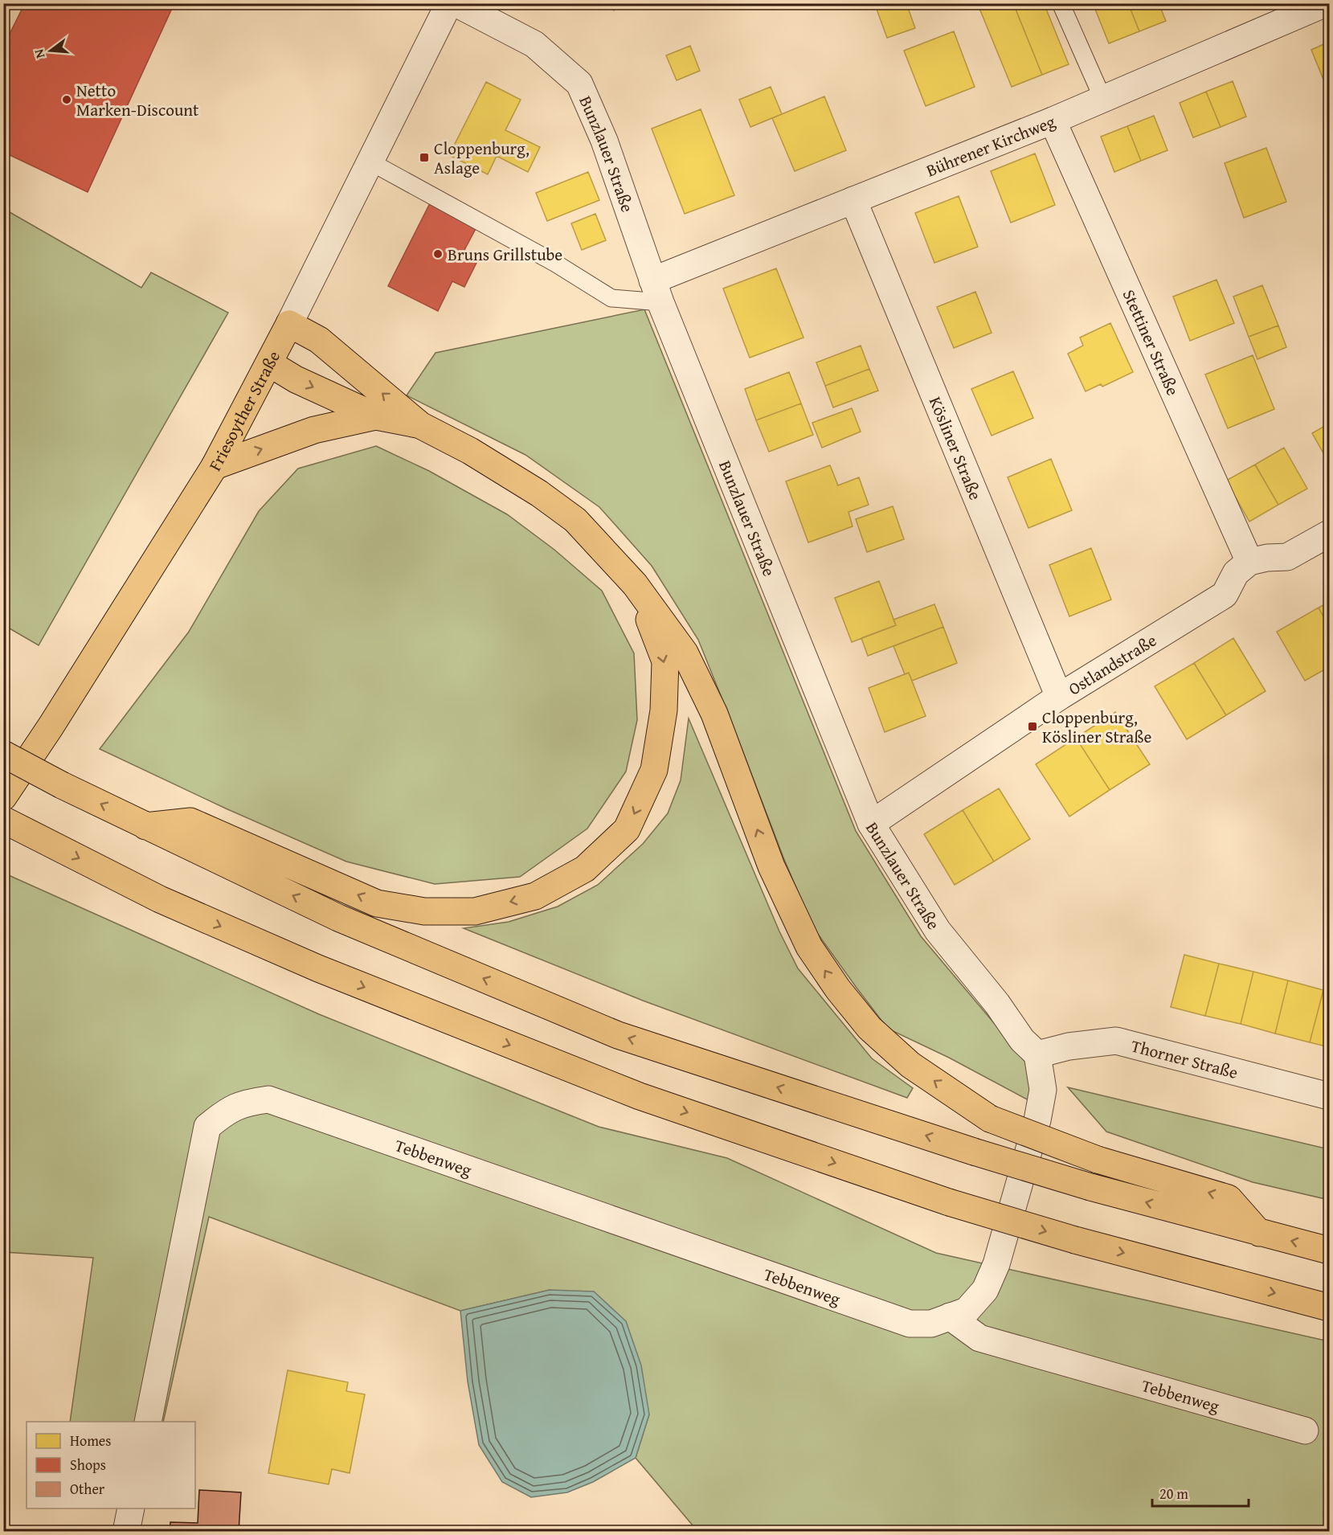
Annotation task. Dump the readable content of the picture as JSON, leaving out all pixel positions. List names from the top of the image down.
{
  "streets": {
    "main road": ["Friesoyther Straße"],
    "street": [
      "Bührener Kirchweg",
      "Bunzlauer Straße",
      "Stettiner Straße",
      "Kösliner Straße",
      "Ostlandstraße",
      "Thorner Straße",
      "Tebbenweg"
    ]
  },
  "crossings": [
    ["Bührener Kirchweg", "Bunzlauer Straße"],
    ["Bührener Kirchweg", "Stettiner Straße"],
    ["Bührener Kirchweg", "Kösliner Straße"],
    ["Bunzlauer Straße", "Ostlandstraße"],
    ["Bunzlauer Straße", "Thorner Straße"],
    ["Bunzlauer Straße", "Tebbenweg"],
    ["Stettiner Straße", "Ostlandstraße"],
    ["Kösliner Straße", "Ostlandstraße"],
    ["Thorner Straße", "Tebbenweg"]
  ],
  "places": {
    "other": ["Netto Marken-Discount", "Bruns Grillstube"],
    "transit": ["Cloppenburg, Aslage", "Cloppenburg, Kösliner Straße"]
  },
  "legend": ["Homes", "Shops", "Other"],
  "scale_bar": "20 m",
  "north": "left"
}
